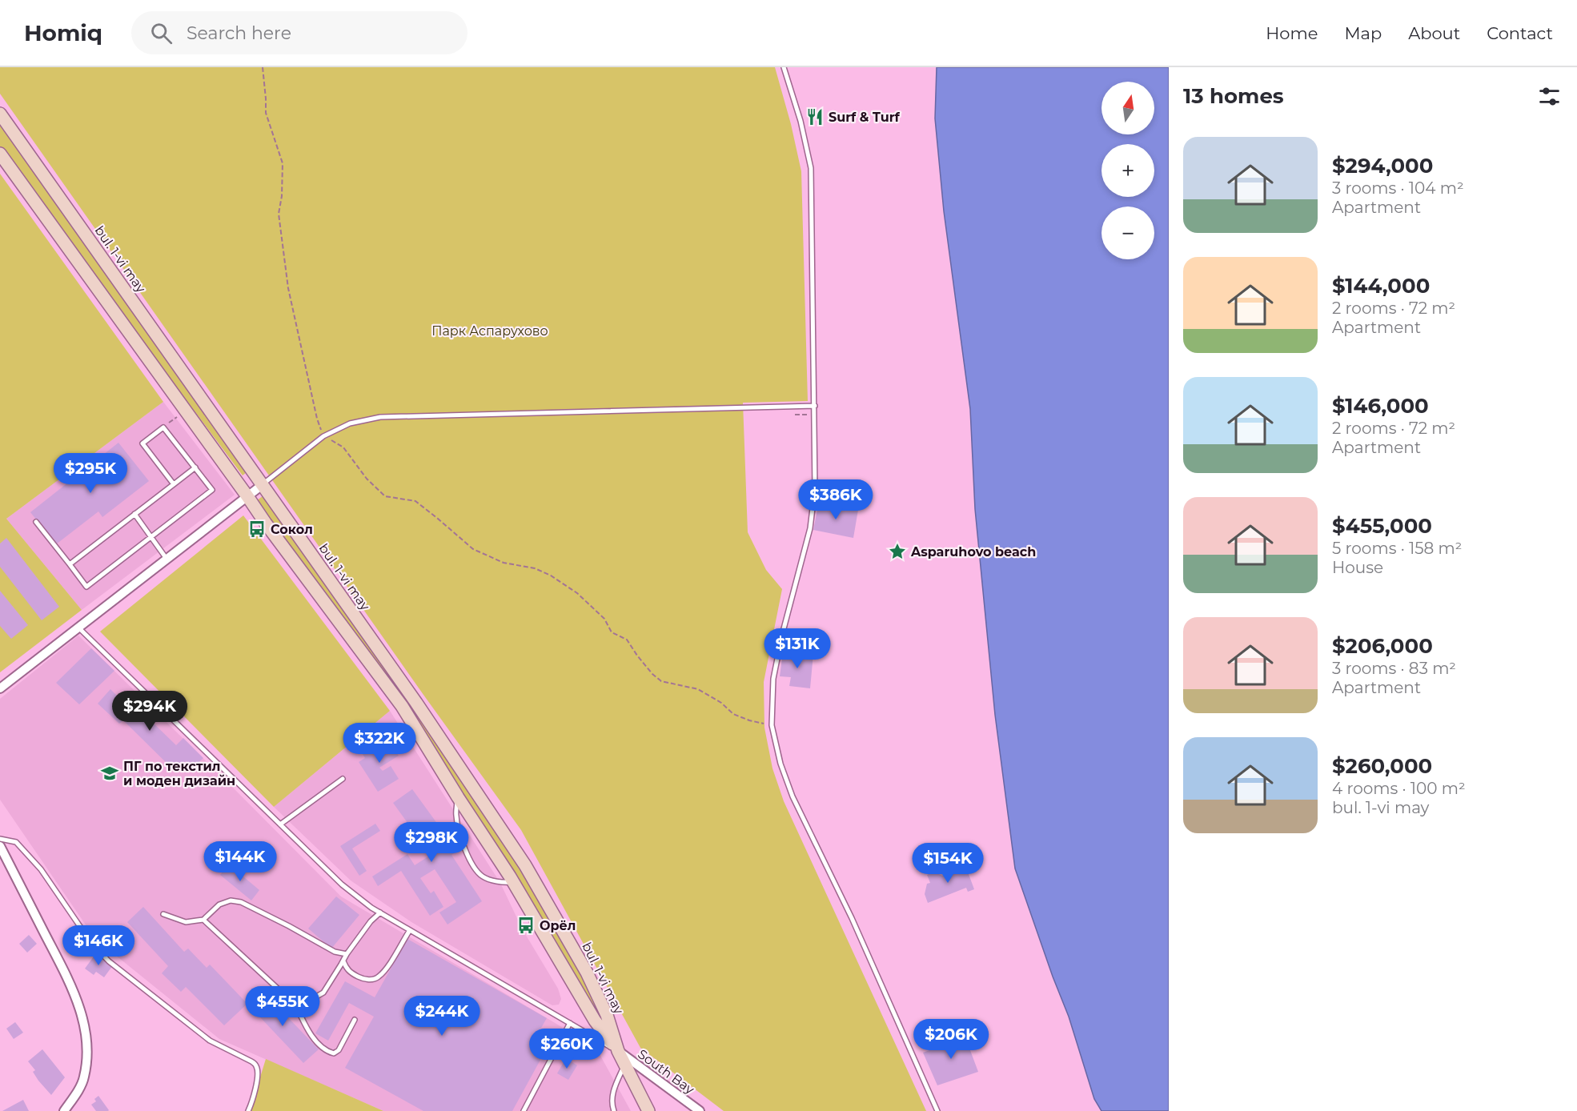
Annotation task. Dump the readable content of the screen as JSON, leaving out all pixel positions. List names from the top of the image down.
{
  "streets": {
    "main road": ["bul. 1-vi may"],
    "street": ["South Bay"]
  },
  "crossings": [
    ["bul. 1-vi may", "South Bay"]
  ],
  "parks": ["Парк Аспарухово"],
  "places": {
    "restaurant": ["Surf & Turf"],
    "bus stop": ["Сокол", "Орёл"],
    "place": ["Asparuhovo beach"],
    "school or university": ["ПГ по текстил и моден дизайн"]
  },
  "north": "top",
  "page": {
    "header": "Homiq",
    "search": "Search here",
    "nav": [
      "Home",
      "Map",
      "About",
      "Contact"
    ],
    "heading": "13 homes",
    "map_buttons": ["+", "−"],
    "list": [
      {
        "name": "$294,000",
        "note": "3 rooms · 104 m² · Apartment"
      },
      {
        "name": "$144,000",
        "note": "2 rooms · 72 m² · Apartment"
      },
      {
        "name": "$146,000",
        "note": "2 rooms · 72 m² · Apartment"
      },
      {
        "name": "$455,000",
        "note": "5 rooms · 158 m² · House"
      },
      {
        "name": "$206,000",
        "note": "3 rooms · 83 m² · Apartment"
      },
      {
        "name": "$260,000",
        "note": "4 rooms · 100 m² · bul. 1-vi may"
      }
    ],
    "price": [
      "$295K",
      "$386K",
      "$131K",
      "$294K",
      "$322K",
      "$298K",
      "$144K",
      "$154K",
      "$146K",
      "$455K",
      "$244K",
      "$206K",
      "$260K"
    ]
  }
}
